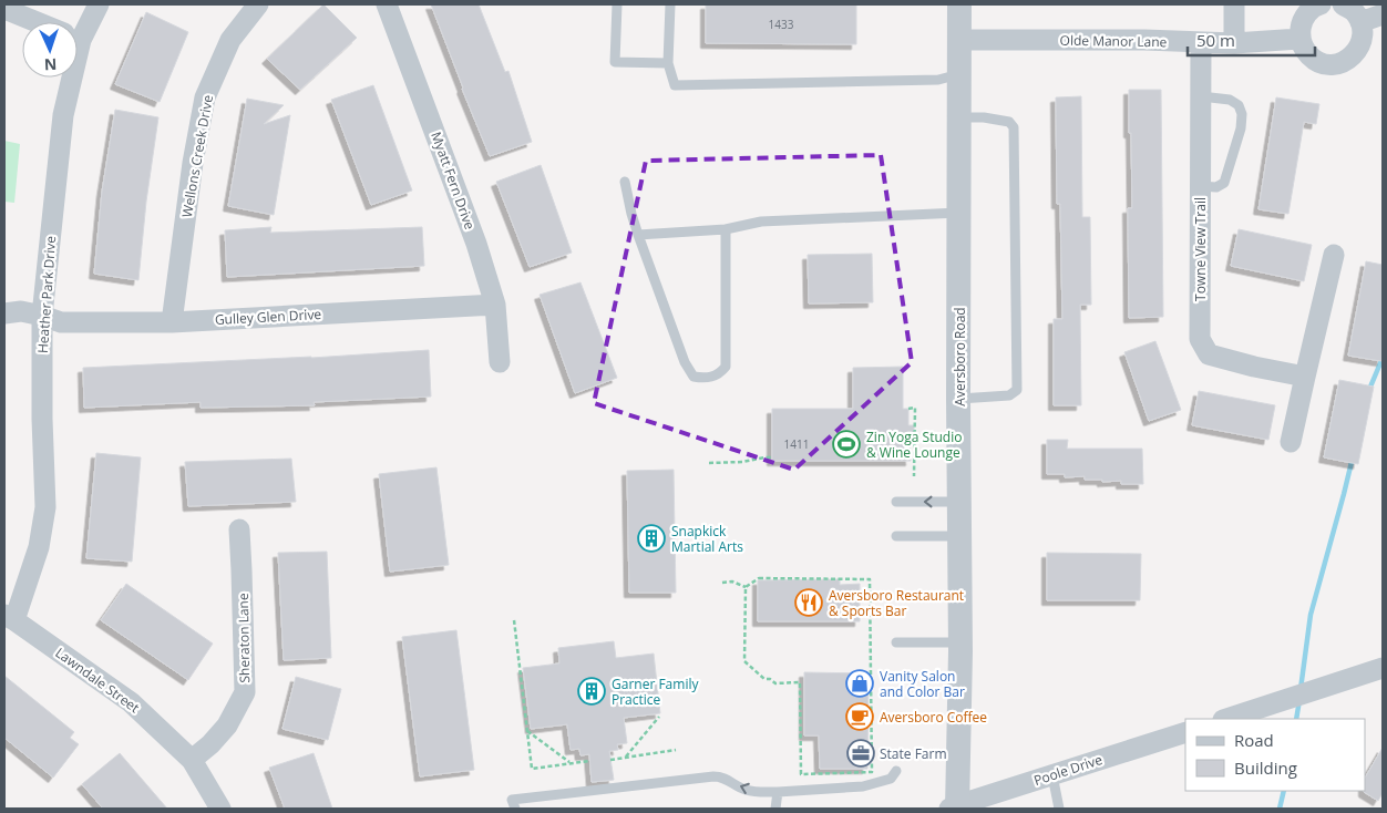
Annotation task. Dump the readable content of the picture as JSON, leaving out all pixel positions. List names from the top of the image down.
{
  "streets": {
    "street": [
      "Olde Manor Lane",
      "Wellons Creek Drive",
      "Myatt Fern Drive",
      "Towne View Trail",
      "Heather Park Drive",
      "Gulley Glen Drive",
      "Aversboro Road",
      "Sheraton Lane",
      "Lawndale Street",
      "Poole Drive"
    ]
  },
  "crossings": [
    ["Olde Manor Lane", "Towne View Trail"],
    ["Olde Manor Lane", "Aversboro Road"],
    ["Wellons Creek Drive", "Gulley Glen Drive"],
    ["Myatt Fern Drive", "Gulley Glen Drive"],
    ["Heather Park Drive", "Gulley Glen Drive"],
    ["Heather Park Drive", "Lawndale Street"],
    ["Aversboro Road", "Poole Drive"],
    ["Sheraton Lane", "Lawndale Street"]
  ],
  "places": {
    "sports": ["Zin Yoga Studio & Wine Lounge"],
    "building": ["Snapkick Martial Arts", "Garner Family Practice"],
    "restaurant": ["Aversboro Restaurant & Sports Bar"],
    "shop": ["Vanity Salon and Color Bar"],
    "cafe": ["Aversboro Coffee"],
    "office": ["State Farm"]
  },
  "house_numbers": ["1433", "1411"],
  "legend": ["Road", "Building"],
  "scale_bar": "50 m",
  "north": "bottom"
}
